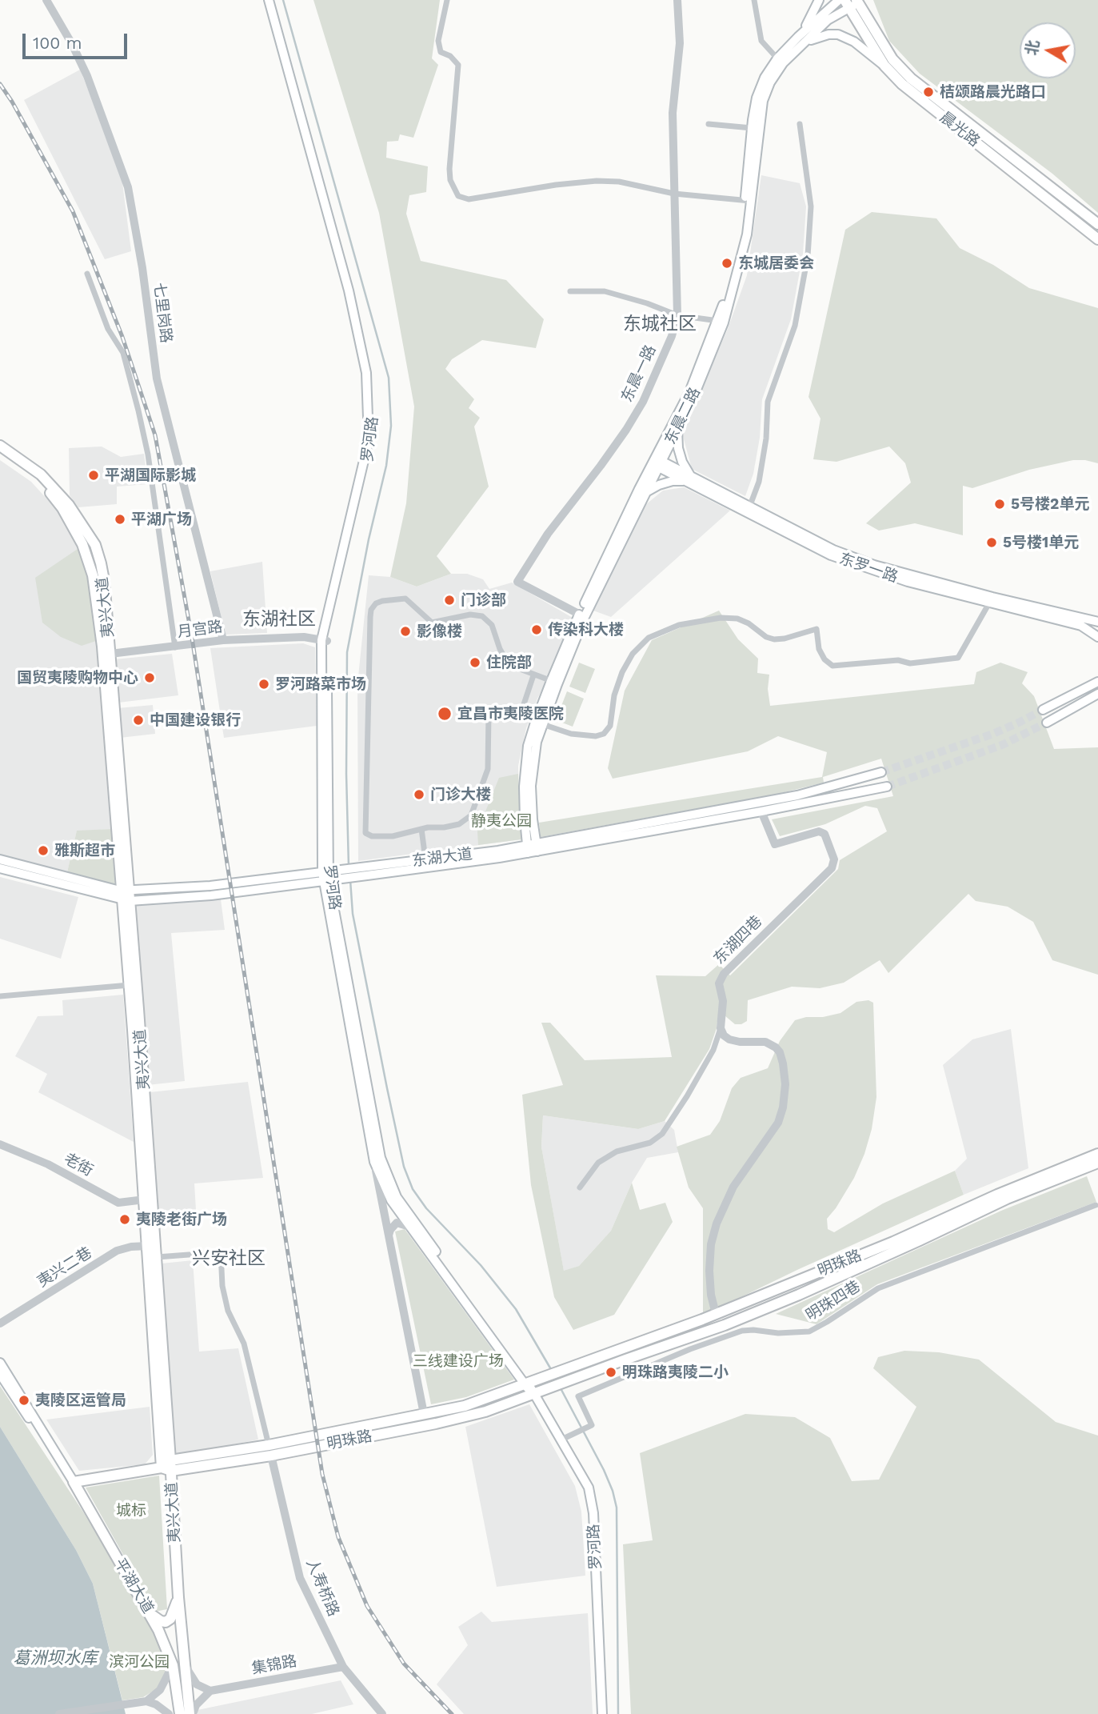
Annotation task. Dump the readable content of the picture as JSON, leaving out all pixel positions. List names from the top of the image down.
{
  "streets": {
    "main road": [
      "晨光路",
      "东晨二路",
      "罗河路",
      "东罗一路",
      "夷兴大道",
      "东湖大道",
      "明珠路",
      "平湖大道"
    ],
    "street": [
      "七里岗路",
      "东晨一路",
      "月宫路",
      "东湖四巷",
      "老街",
      "夷兴二巷",
      "明珠四巷",
      "人寿桥路",
      "集锦路"
    ]
  },
  "crossings": [
    ["晨光路", "东晨二路"],
    ["七里岗路", "月宫路"],
    ["东晨一路", "东晨二路"],
    ["东晨二路", "东罗一路"],
    ["东晨二路", "东湖大道"],
    ["罗河路", "月宫路"],
    ["罗河路", "东湖大道"],
    ["罗河路", "明珠路"],
    ["罗河路", "明珠四巷"],
    ["夷兴大道", "月宫路"],
    ["夷兴大道", "东湖大道"],
    ["夷兴大道", "老街"],
    ["夷兴大道", "明珠路"],
    ["夷兴大道", "夷兴二巷"],
    ["东湖大道", "东湖四巷"],
    ["明珠路", "平湖大道"],
    ["明珠路", "人寿桥路"],
    ["人寿桥路", "集锦路"]
  ],
  "districts": ["东城社区", "东湖社区", "兴安社区"],
  "water": ["葛洲坝水库"],
  "parks": [
    "静夷公园",
    "三线建设广场",
    "城标",
    "滨河公园"
  ],
  "places": [
    "桔颂路晨光路口",
    "东城居委会",
    "平湖国际影城",
    "5号楼2单元",
    "平湖广场",
    "5号楼1单元",
    "门诊部",
    "传染科大楼",
    "影像楼",
    "住院部",
    "国贸夷陵购物中心",
    "罗河路菜市场",
    "宜昌市夷陵医院",
    "中国建设银行",
    "门诊大楼",
    "雅斯超市",
    "夷陵老街广场",
    "明珠路夷陵二小",
    "夷陵区运管局"
  ],
  "scale_bar": "100 m",
  "north": "left"
}
